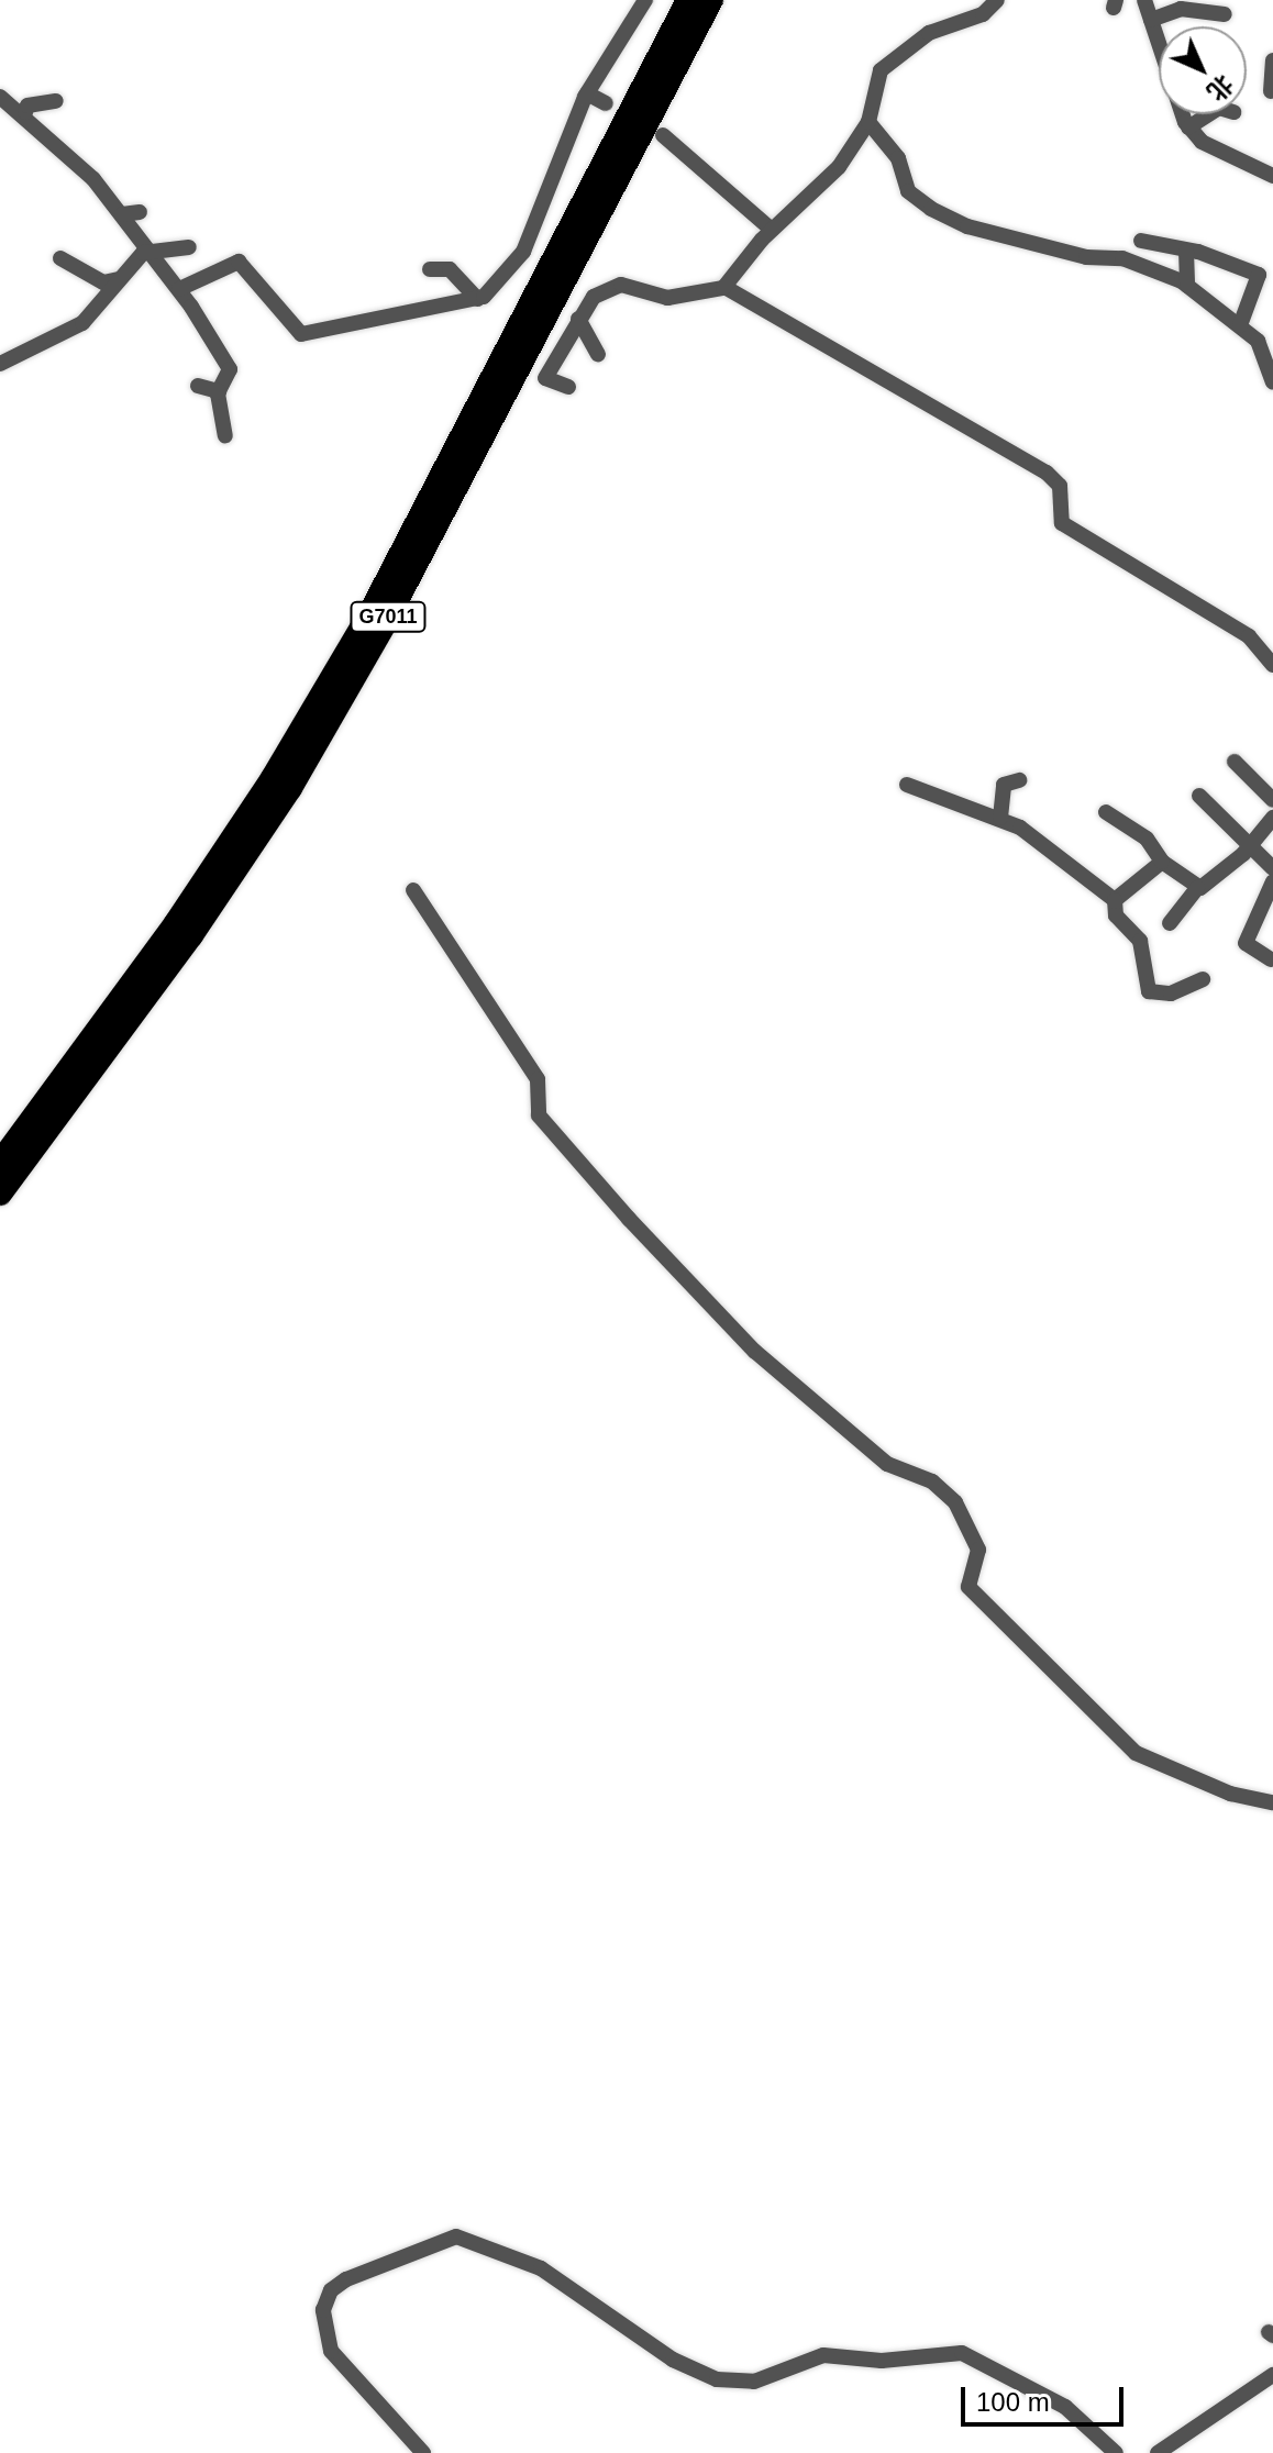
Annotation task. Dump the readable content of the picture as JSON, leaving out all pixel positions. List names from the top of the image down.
{
  "streets": {
    "highway": ["G7011"]
  },
  "scale_bar": "100 m",
  "north": "bottom right"
}
